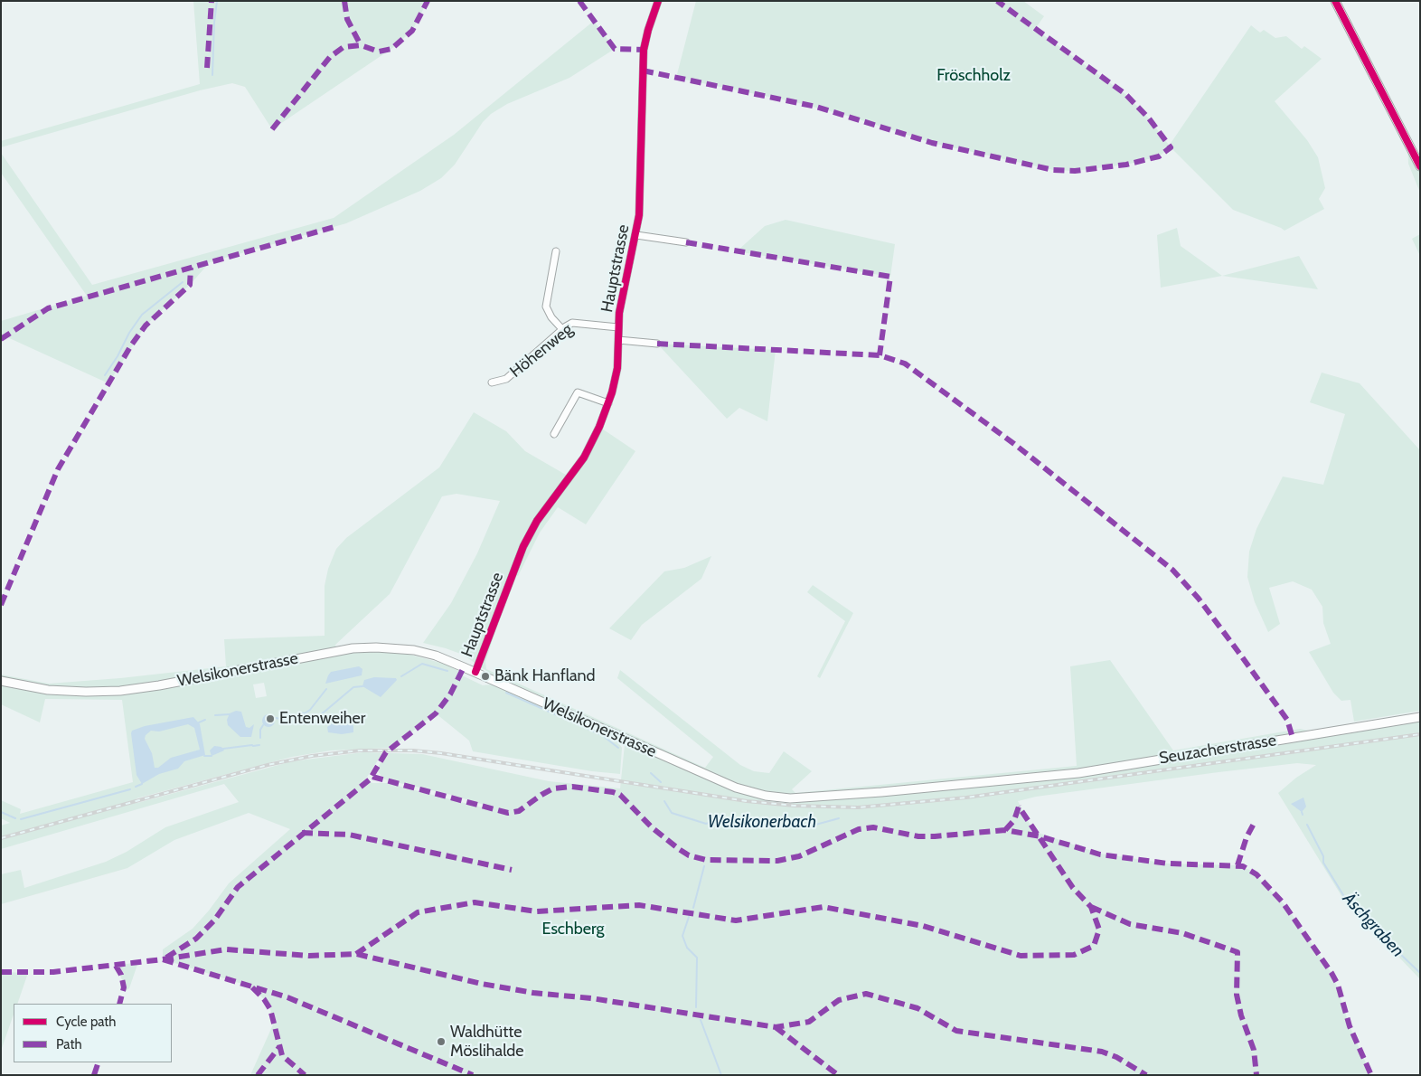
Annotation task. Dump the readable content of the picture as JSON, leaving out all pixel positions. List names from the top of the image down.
{
  "streets": {
    "main road": ["Welsikonerstrasse", "Seuzacherstrasse"],
    "street": ["Hauptstrasse", "Höhenweg"]
  },
  "crossings": [
    ["Hauptstrasse", "Höhenweg"],
    ["Hauptstrasse", "Welsikonerstrasse"],
    ["Welsikonerstrasse", "Seuzacherstrasse"]
  ],
  "water": ["Welsikonerbach", "Äschgraben"],
  "parks": ["Fröschholz", "Eschberg"],
  "places": ["Bänk Hanfland", "Entenweiher", "Waldhütte Möslihalde"],
  "legend": ["Cycle path", "Path"]
}
